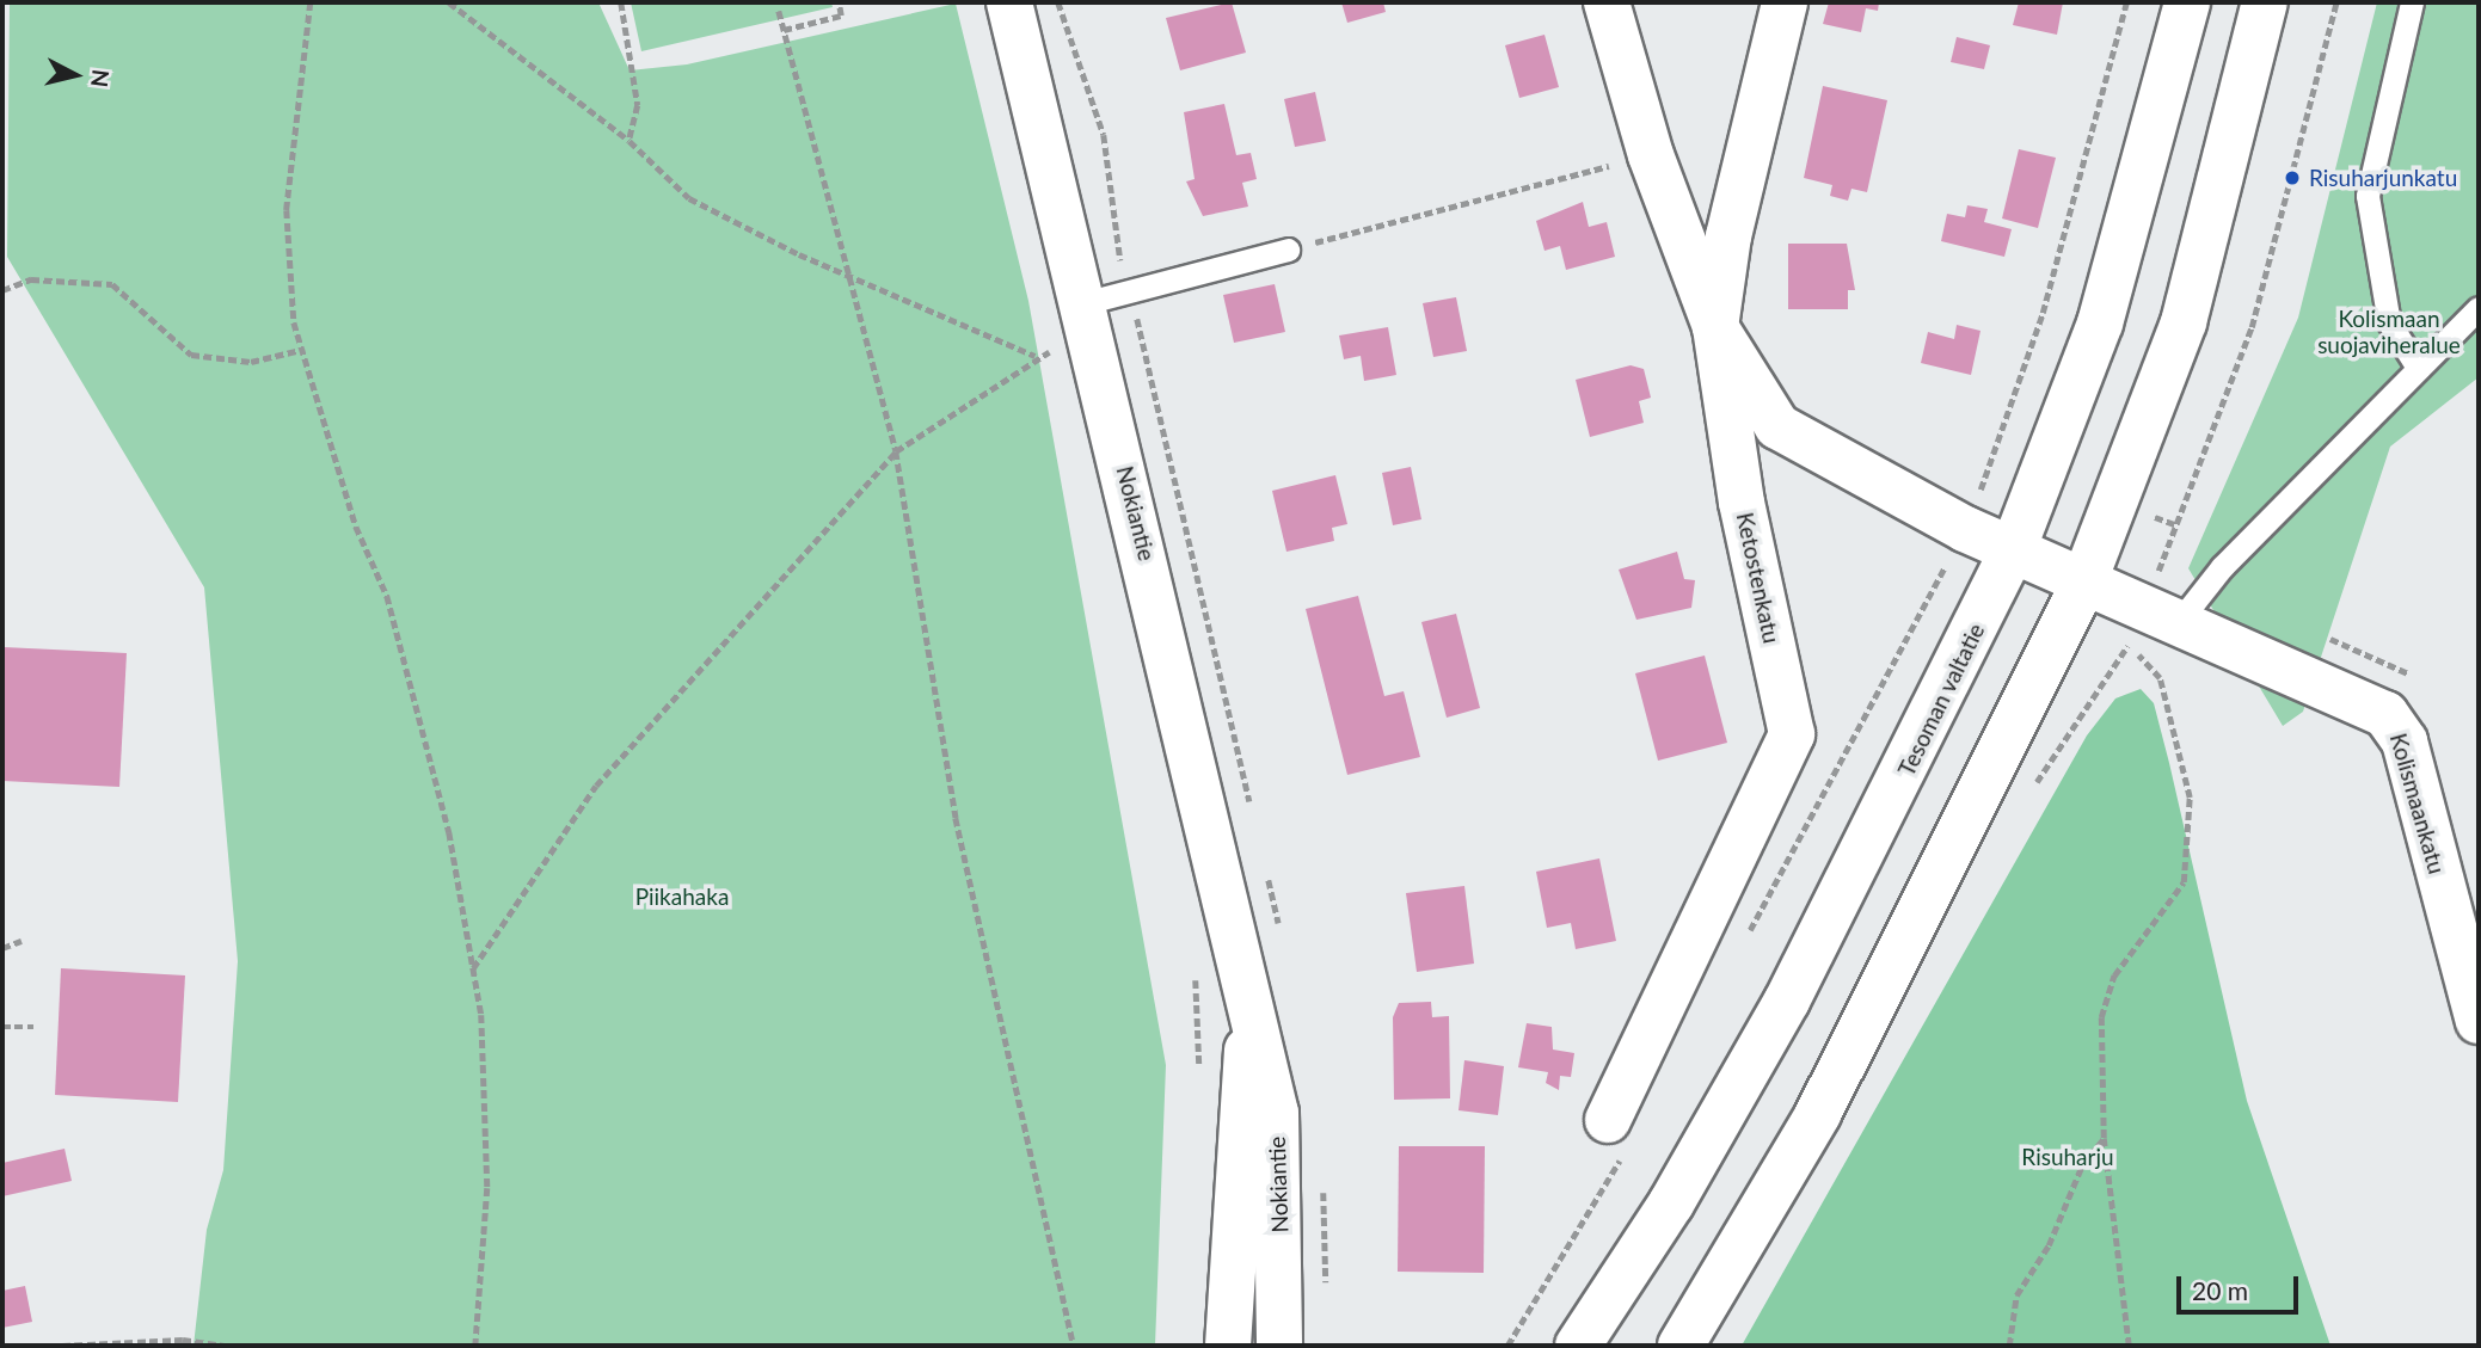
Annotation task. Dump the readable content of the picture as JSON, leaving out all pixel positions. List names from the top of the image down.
{
  "streets": {
    "main road": [
      "Nokiantie",
      "Ketostenkatu",
      "Tesoman valtatie",
      "Kolismaankatu"
    ]
  },
  "crossings": [
    ["Ketostenkatu", "Kolismaankatu"],
    ["Tesoman valtatie", "Kolismaankatu"]
  ],
  "parks": ["Kolismaan suojaviheralue", "Piikahaka", "Risuharju"],
  "places": ["Risuharjunkatu"],
  "scale_bar": "20 m",
  "north": "right"
}
